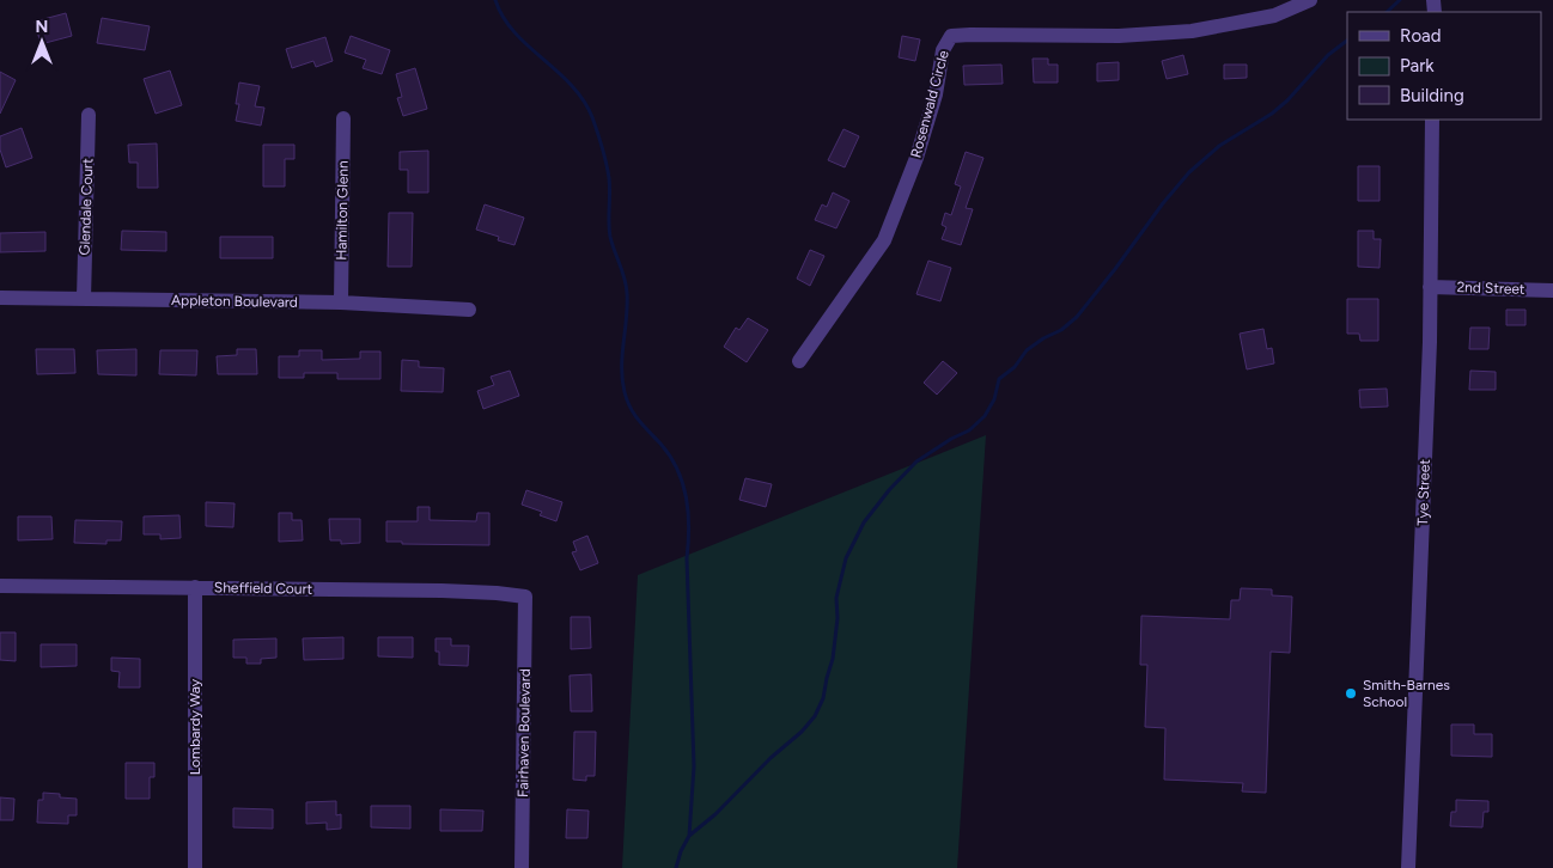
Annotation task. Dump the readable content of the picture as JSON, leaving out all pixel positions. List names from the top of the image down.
{
  "streets": {
    "street": [
      "Rosenwald Circle",
      "Glendale Court",
      "Hamilton Glenn",
      "2nd Street",
      "Appleton Boulevard",
      "Tye Street",
      "Sheffield Court",
      "Lombardy Way",
      "Fairhaven Boulevard"
    ]
  },
  "crossings": [
    ["Glendale Court", "Appleton Boulevard"],
    ["Hamilton Glenn", "Appleton Boulevard"],
    ["2nd Street", "Tye Street"],
    ["Sheffield Court", "Lombardy Way"],
    ["Sheffield Court", "Fairhaven Boulevard"]
  ],
  "places": ["Smith-Barnes School"],
  "legend": ["Road", "Park", "Building"],
  "north": "top"
}
